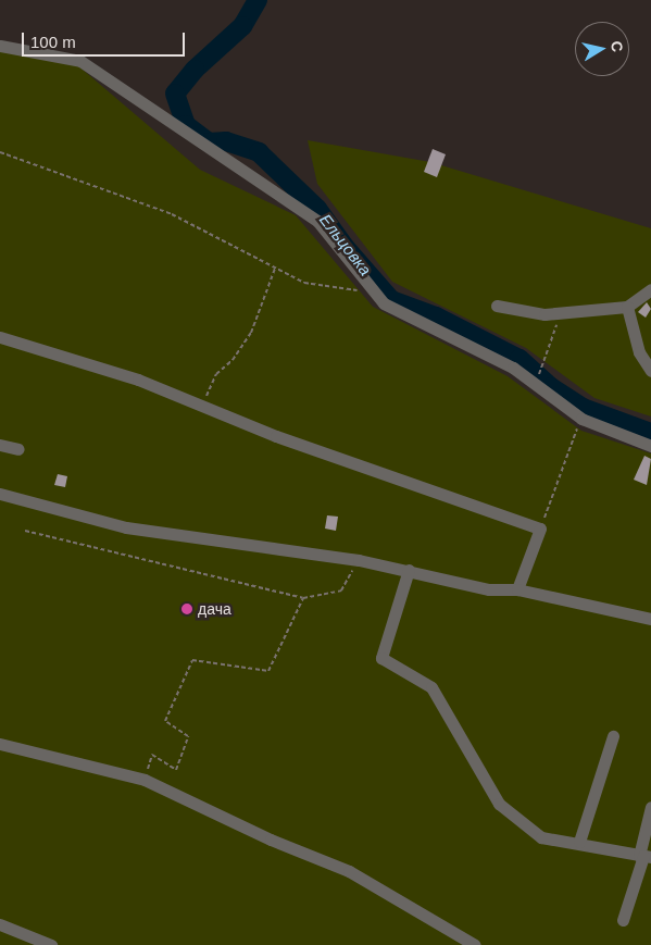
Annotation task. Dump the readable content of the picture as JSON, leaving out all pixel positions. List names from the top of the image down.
{
  "water": ["Ельцовка"],
  "places": ["дача"],
  "scale_bar": "100 m",
  "north": "right"
}
